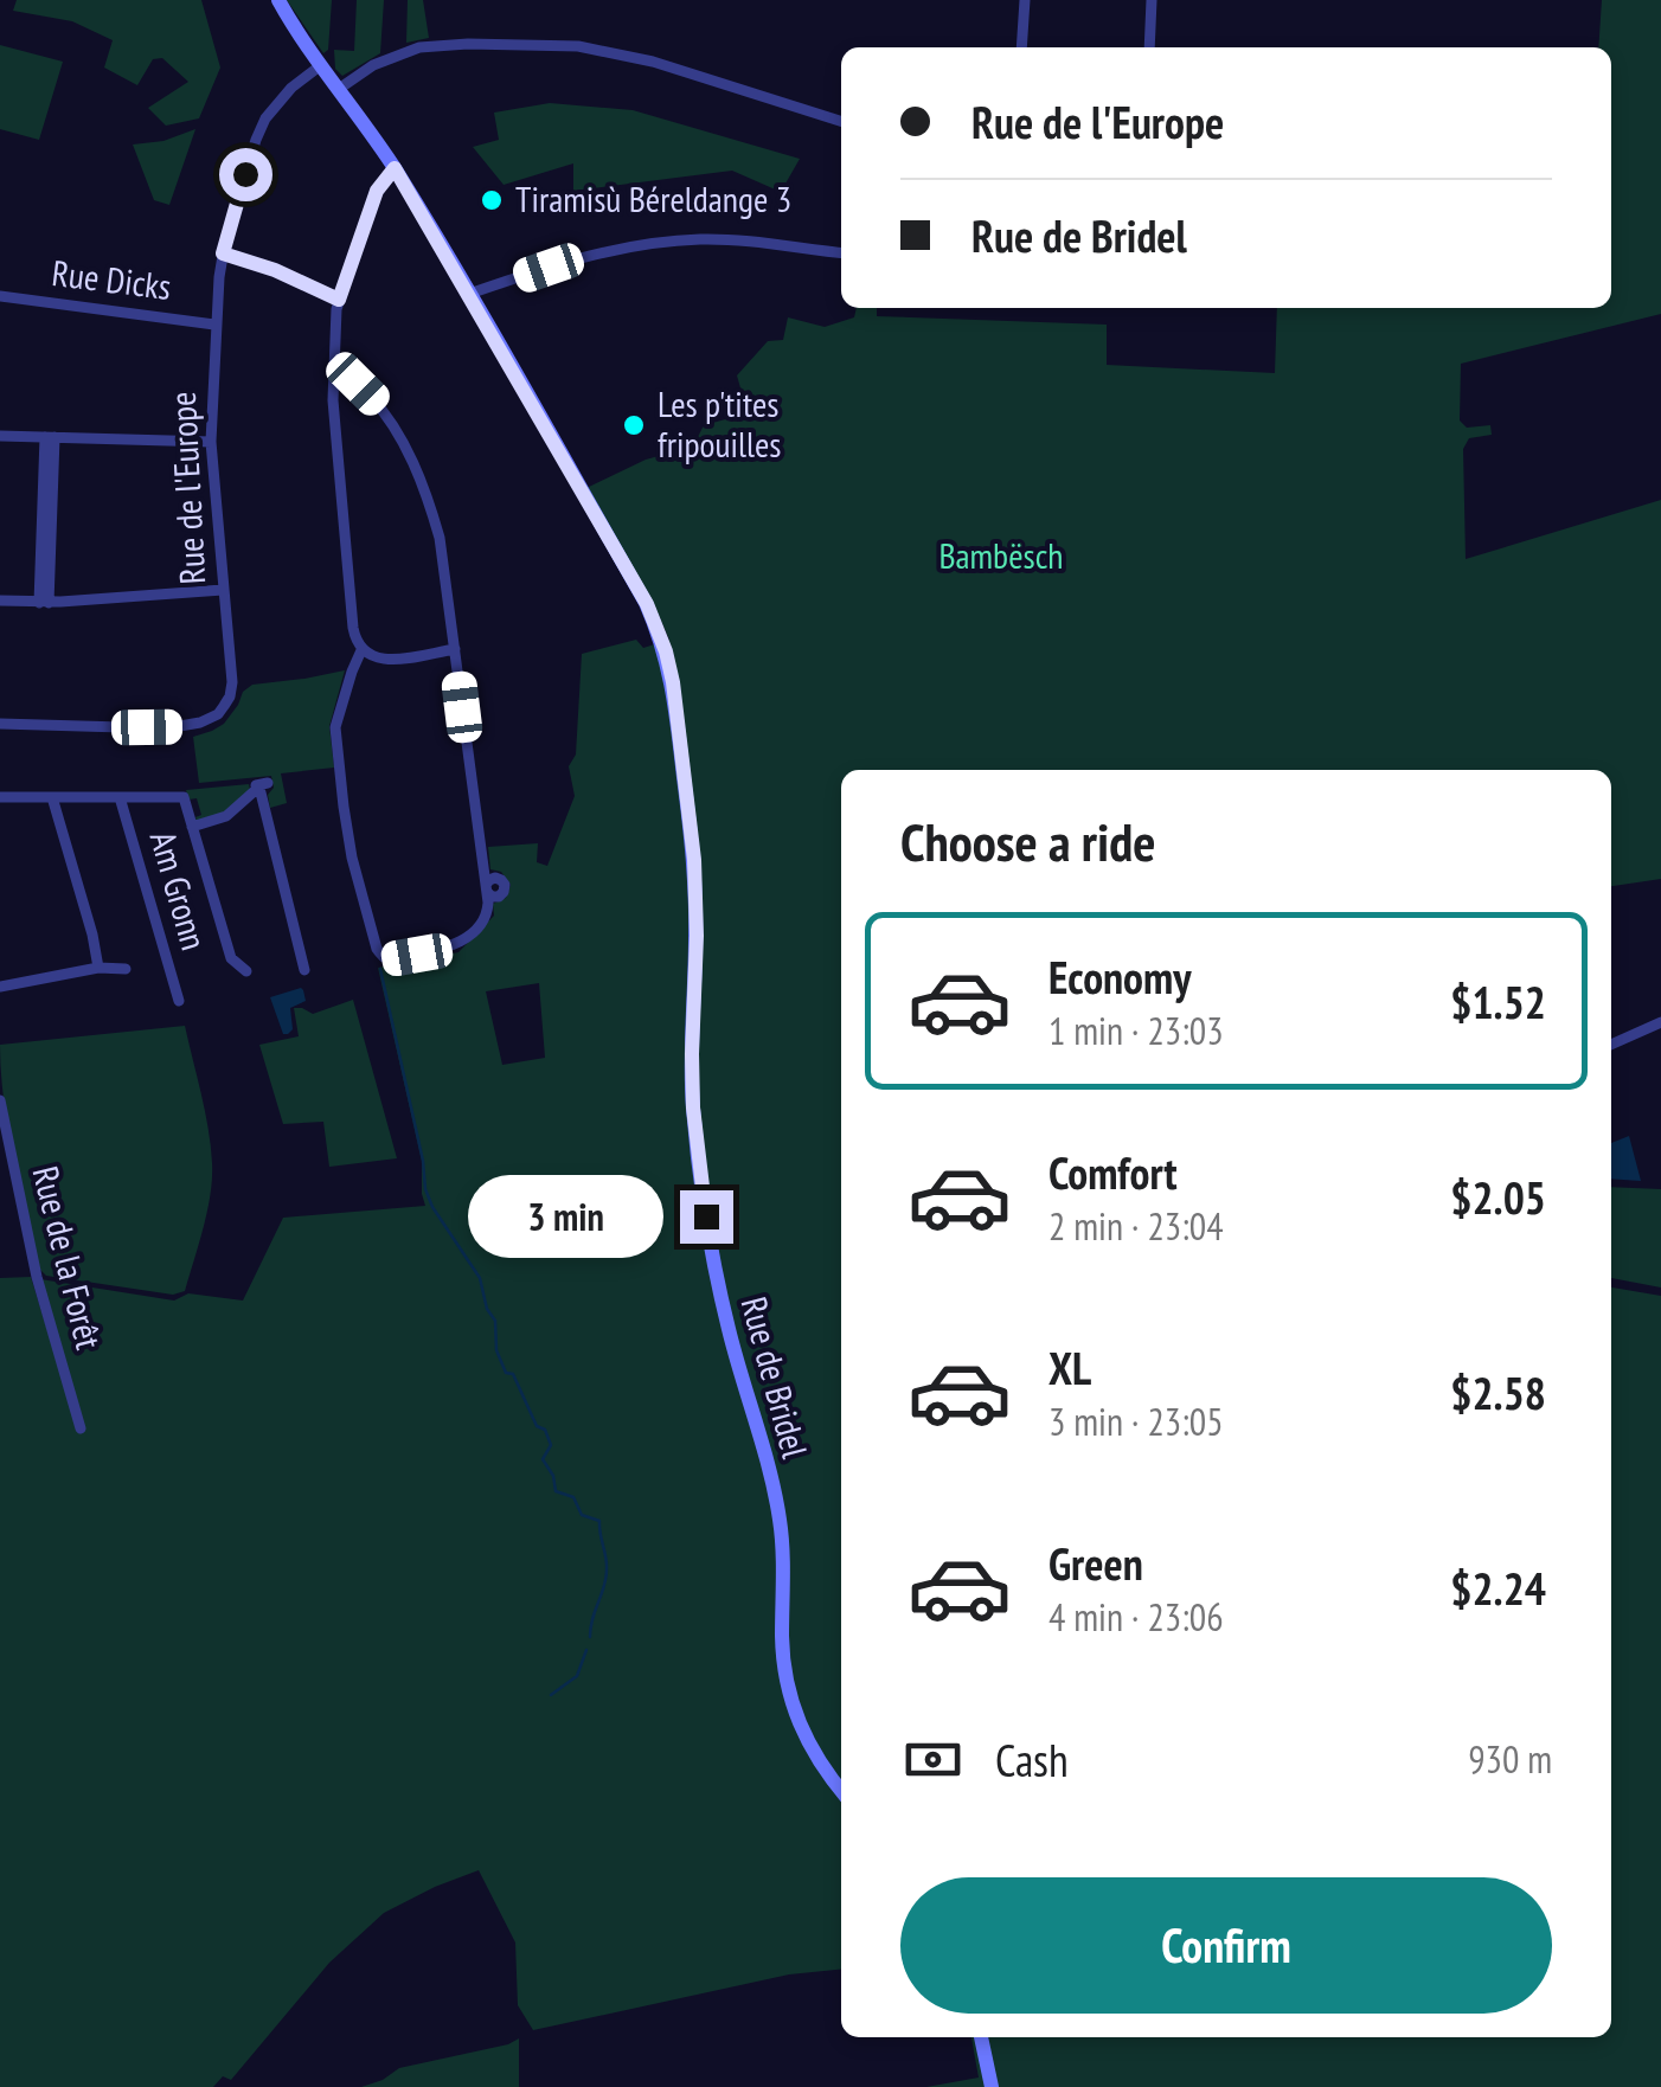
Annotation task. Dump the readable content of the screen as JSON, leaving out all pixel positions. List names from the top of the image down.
{
  "streets": {
    "main road": ["Rue de Bridel"],
    "street": [
      "Rue Dicks",
      "Rue de l'Europe",
      "Am Gronn",
      "Rue de la Forêt"
    ]
  },
  "crossings": [
    ["Rue Dicks", "Rue de l'Europe"],
    ["Rue de l'Europe", "Rue de Bridel"]
  ],
  "parks": ["Bambësch"],
  "places": ["Tiramisù Béreldange 3", "Les p'tites fripouilles"],
  "page": {
    "banner": ["Rue de l'Europe", "Rue de Bridel"],
    "heading": "Choose a ride",
    "list": [
      {
        "name": "Economy",
        "note": "1 min · 23:03",
        "value": "$1.52"
      },
      {
        "name": "Comfort",
        "note": "2 min · 23:04",
        "value": "$2.05"
      },
      {
        "name": "XL",
        "note": "3 min · 23:05",
        "value": "$2.58"
      },
      {
        "name": "Green",
        "note": "4 min · 23:06",
        "value": "$2.24"
      }
    ],
    "bubble": "3 min",
    "pay": ["Cash", "930 m"],
    "buttons": "Confirm"
  }
}
